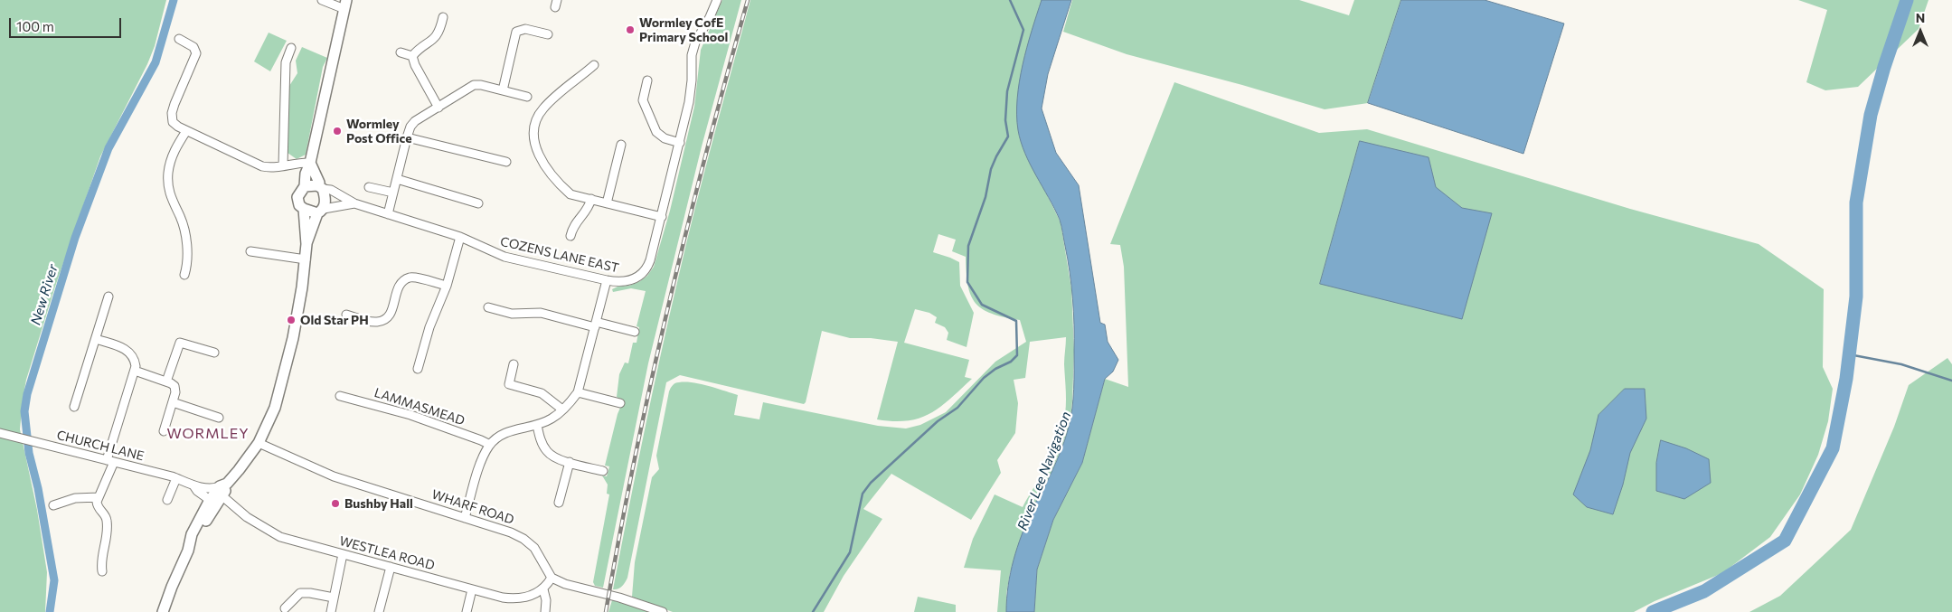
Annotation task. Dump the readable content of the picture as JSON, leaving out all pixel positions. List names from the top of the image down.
{
  "streets": {
    "street": [
      "COZENS LANE EAST",
      "LAMMASMEAD",
      "CHURCH LANE",
      "WHARF ROAD",
      "WESTLEA ROAD"
    ]
  },
  "crossings": [
    ["CHURCH LANE", "WESTLEA ROAD"]
  ],
  "districts": ["WORMLEY"],
  "water": ["New River", "River Lee Navigation"],
  "places": [
    "Wormley CofE Primary School",
    "Wormley Post Office",
    "Old Star PH",
    "Bushby Hall"
  ],
  "scale_bar": "100 m",
  "north": "top"
}
